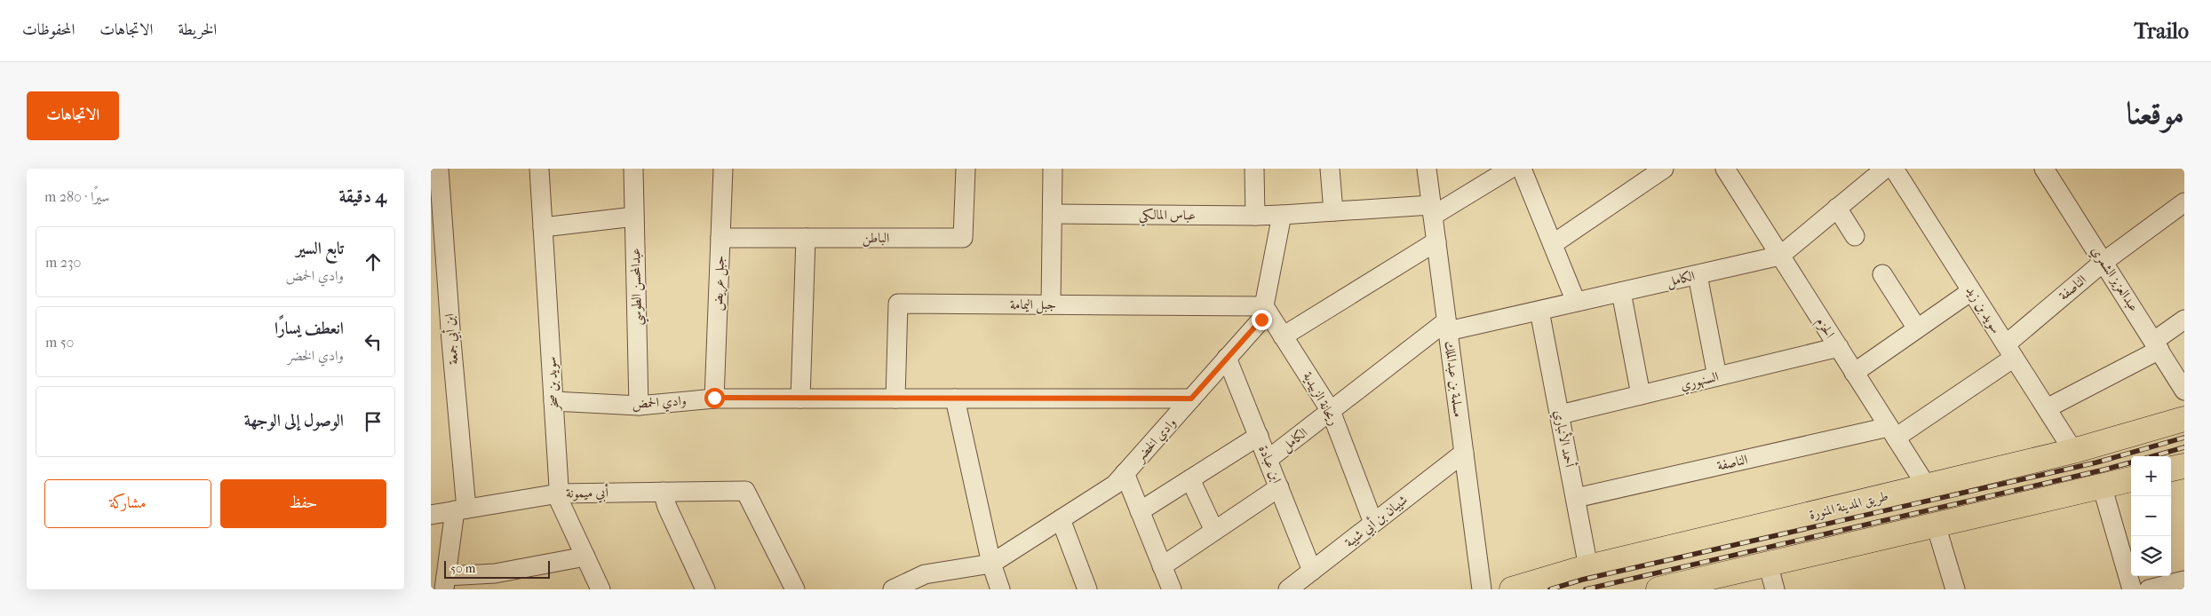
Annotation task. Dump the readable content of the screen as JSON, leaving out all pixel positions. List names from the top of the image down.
{
  "streets": {
    "main road": ["طريق المدينة المنورة"],
    "street": [
      "عباس المالكي",
      "الباطن",
      "الكامل",
      "عبدالعزيز الشمري",
      "جبل عريض",
      "عبدالمحسن الطوسي",
      "الناصفة",
      "جبل اليمامة",
      "سويد بن زيد",
      "الحزم",
      "ابن أبي جمعة",
      "مسلمة بن عبدالملك",
      "السنهوري",
      "سويد بن صخر",
      "ريحانة الزبيدية",
      "وادي الحمض",
      "أحمد الأنباري",
      "وادي الخضر",
      "ابن عبادة",
      "أبي ميمونة",
      "شيبان بن أبي شيبة"
    ]
  },
  "crossings": [
    ["عباس المالكي", "وادي الخضر"],
    ["الباطن", "جبل عريض"],
    ["الكامل", "الحزم"],
    ["الكامل", "مسلمة بن عبدالملك"],
    ["الكامل", "ريحانة الزبيدية"],
    ["الكامل", "أحمد الأنباري"],
    ["الكامل", "ابن عبادة"],
    ["عبدالعزيز الشمري", "الناصفة"],
    ["جبل عريض", "وادي الحمض"],
    ["عبدالمحسن الطوسي", "وادي الحمض"],
    ["الناصفة", "سويد بن زيد"],
    ["الناصفة", "الحزم"],
    ["الناصفة", "أحمد الأنباري"],
    ["جبل اليمامة", "ريحانة الزبيدية"],
    ["جبل اليمامة", "وادي الحمض"],
    ["جبل اليمامة", "وادي الخضر"],
    ["سويد بن زيد", "طريق المدينة المنورة"],
    ["الحزم", "السنهوري"],
    ["الحزم", "طريق المدينة المنورة"],
    ["ابن أبي جمعة", "أبي ميمونة"],
    ["مسلمة بن عبدالملك", "شيبان بن أبي شيبة"],
    ["السنهوري", "أحمد الأنباري"],
    ["سويد بن صخر", "وادي الحمض"],
    ["سويد بن صخر", "أبي ميمونة"],
    ["ريحانة الزبيدية", "وادي الخضر"],
    ["ريحانة الزبيدية", "شيبان بن أبي شيبة"],
    ["وادي الحمض", "وادي الخضر"],
    ["أحمد الأنباري", "طريق المدينة المنورة"],
    ["وادي الخضر", "ابن عبادة"],
    ["ابن عبادة", "شيبان بن أبي شيبة"]
  ],
  "scale_bar": "50 m",
  "page": {
    "header": "Trailo",
    "nav": ["الخريطة", "الاتجاهات", "المحفوظات"],
    "title": "موقعنا",
    "buttons": [
      "الاتجاهات",
      ["حفظ", "مشاركة"]
    ],
    "heading": ["4 دقيقة", "سيرًا · 280 m"],
    "list": [
      ["تابع السير", "وادي الحمض", "230 m"],
      ["انعطف يسارًا", "وادي الخضر", "50 m"],
      "الوصول إلى الوجهة"
    ],
    "map_buttons": ["+", "−"],
    "scale": "50 m"
  }
}
